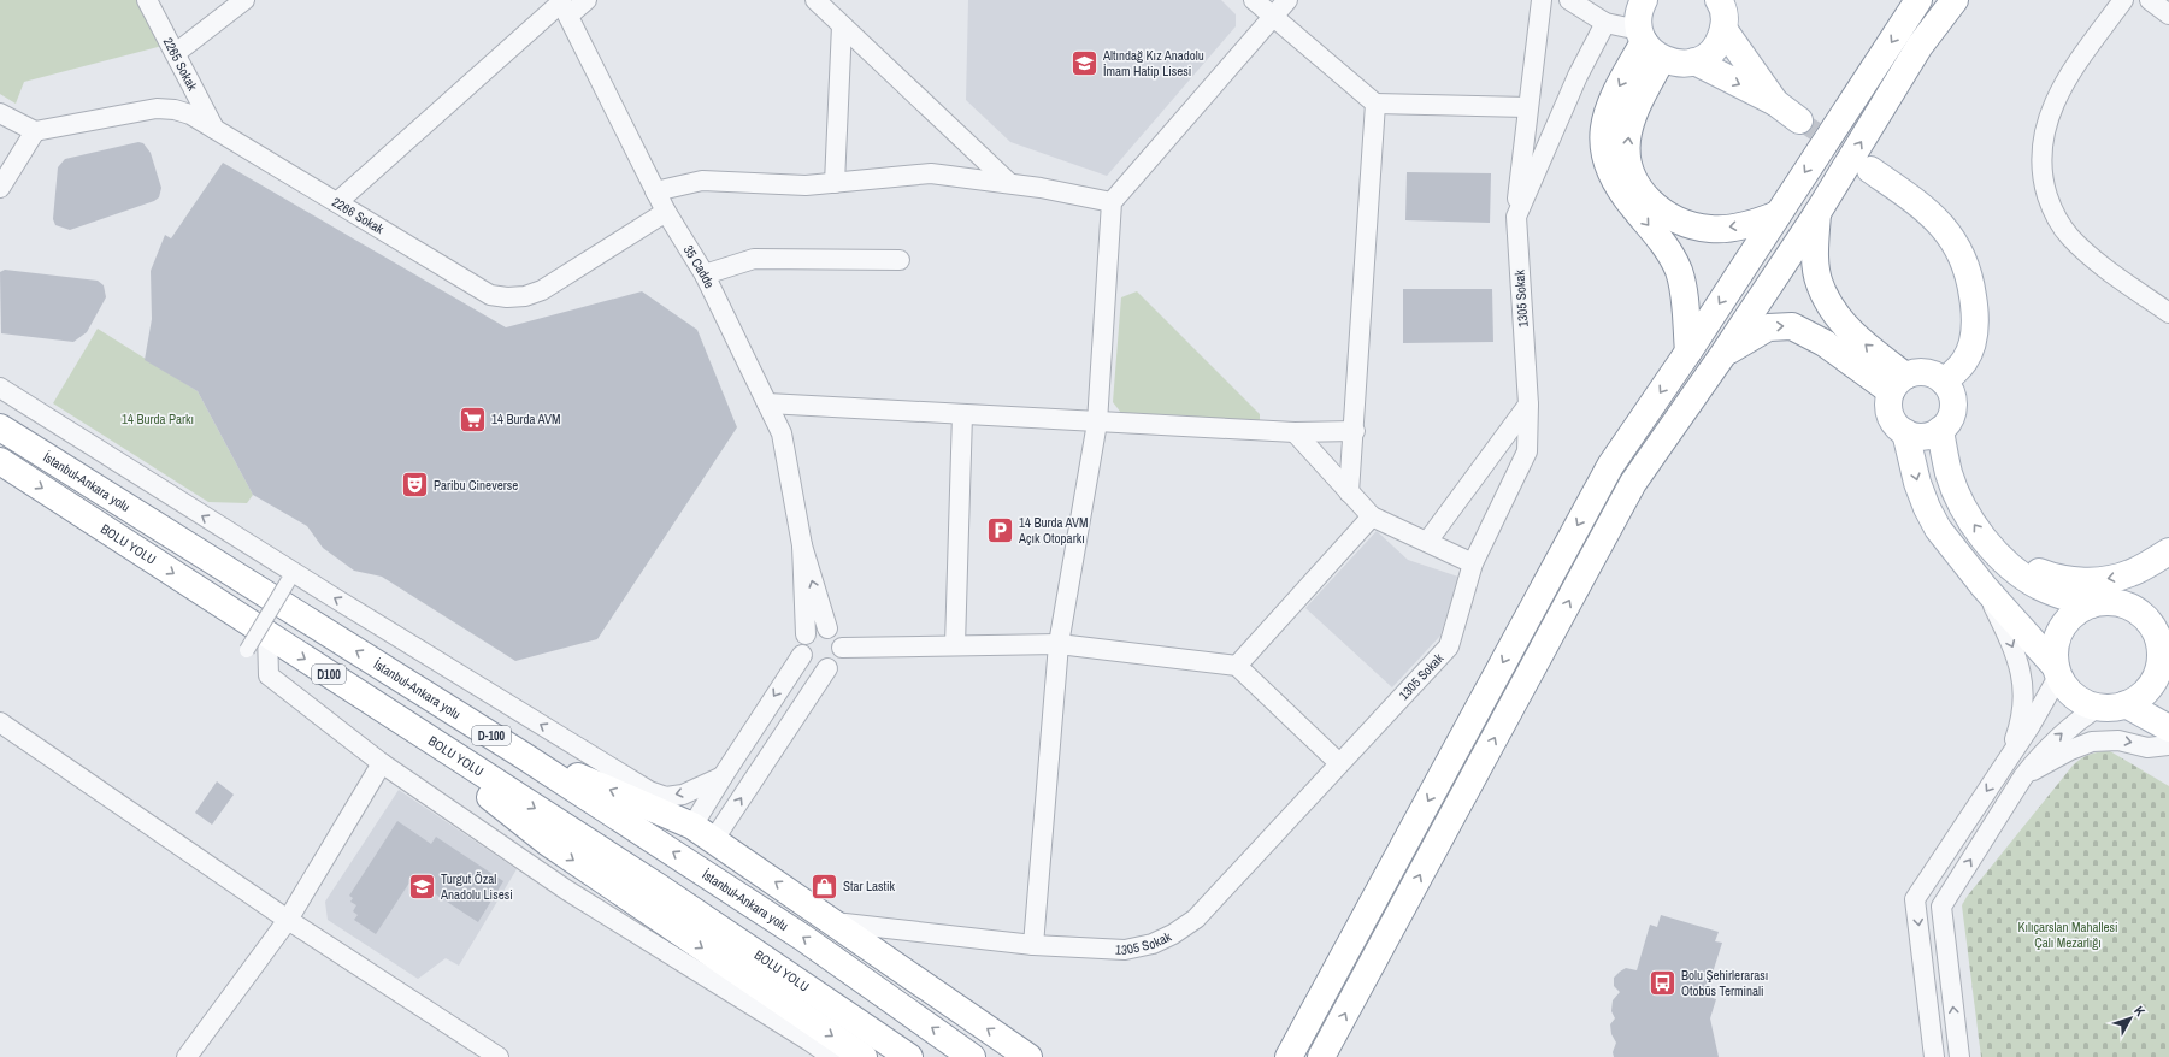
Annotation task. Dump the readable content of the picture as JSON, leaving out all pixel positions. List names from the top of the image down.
{
  "streets": {
    "main road": [
      "İstanbul-Ankara yolu",
      "BOLU YOLU",
      "D100",
      "D-100"
    ],
    "street": [
      "2265 Sokak",
      "2266 Sokak",
      "35 Cadde",
      "1305 Sokak"
    ]
  },
  "crossings": [
    ["2265 Sokak", "2266 Sokak"],
    ["2266 Sokak", "35 Cadde"]
  ],
  "parks": ["14 Burda Parkı", "Kılıçarslan Mahallesi Çalı Mezarlığı"],
  "places": {
    "school or university": ["Altındağ Kız Anadolu İmam Hatip Lisesi", "Turgut Özal Anadolu Lisesi"],
    "supermarket": ["14 Burda AVM"],
    "theatre": ["Paribu Cineverse"],
    "parking": ["14 Burda AVM Açık Otoparkı"],
    "shop": ["Star Lastik"],
    "bus stop": ["Bolu Şehirlerarası Otobüs Terminali"]
  },
  "north": "top right"
}
